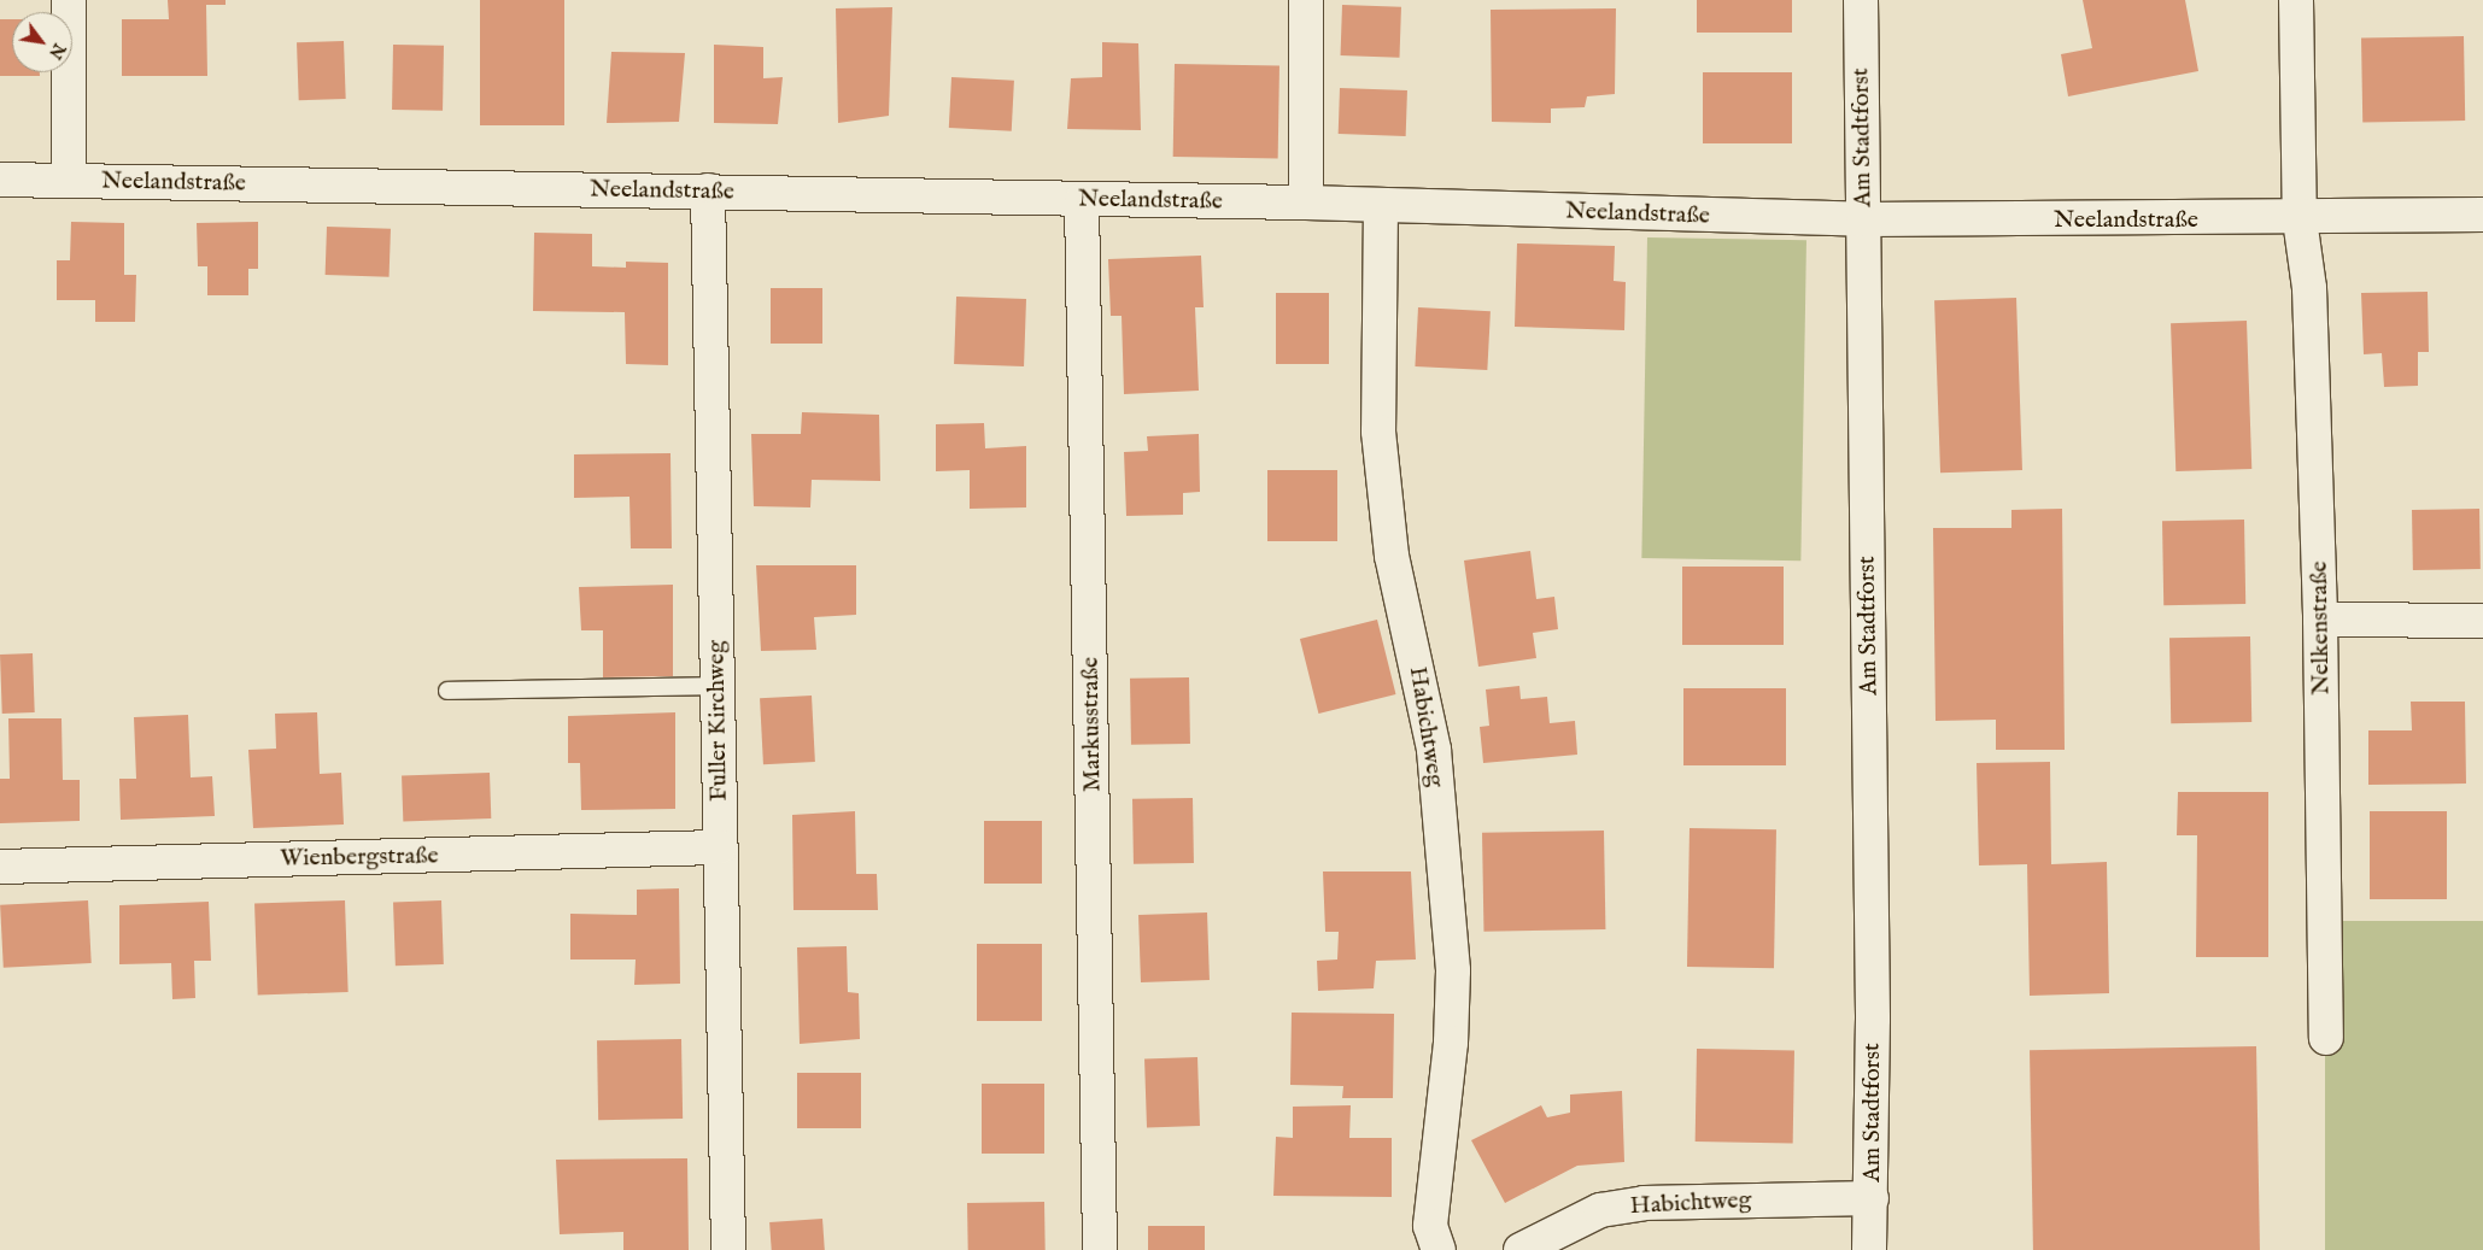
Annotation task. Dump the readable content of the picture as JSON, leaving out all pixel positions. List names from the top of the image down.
{
  "streets": {
    "street": [
      "Am Stadtforst",
      "Neelandstraße",
      "Nelkenstraße",
      "Fuller Kirchweg",
      "Markusstraße",
      "Habichtweg",
      "Wienbergstraße"
    ]
  },
  "crossings": [
    ["Am Stadtforst", "Neelandstraße"],
    ["Am Stadtforst", "Habichtweg"],
    ["Neelandstraße", "Nelkenstraße"],
    ["Neelandstraße", "Fuller Kirchweg"],
    ["Neelandstraße", "Markusstraße"],
    ["Neelandstraße", "Habichtweg"],
    ["Fuller Kirchweg", "Wienbergstraße"]
  ],
  "north": "bottom right"
}
